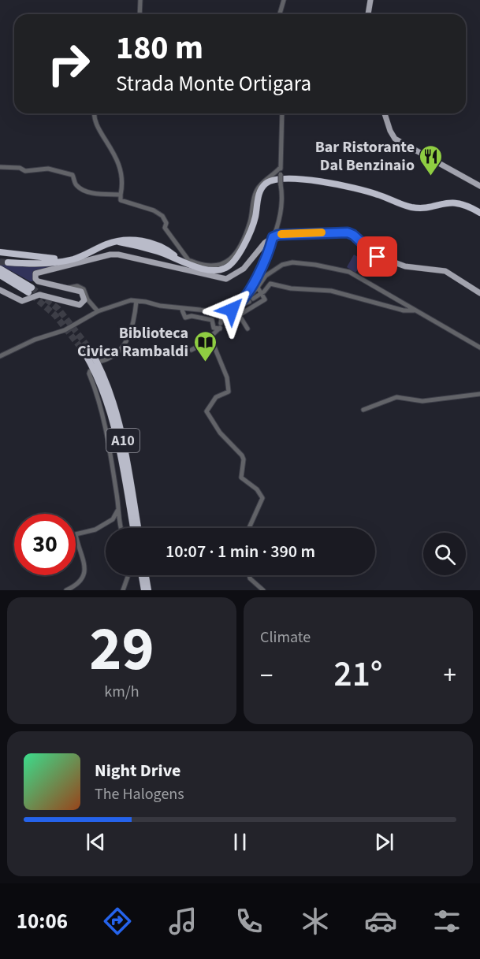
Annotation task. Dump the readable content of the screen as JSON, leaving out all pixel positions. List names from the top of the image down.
{
  "streets": {
    "highway": ["A10"]
  },
  "places": {
    "restaurant": ["Bar Ristorante Dal Benzinaio"],
    "library": ["Biblioteca Civica Rambaldi"]
  },
  "page": {
    "turn": ["180 m", "Strada Monte Ortigara"],
    "limit": "30",
    "trip": "10:07 · 1 min · 390 m",
    "tile": [
      ["29", "km/h"],
      "Climate"
    ],
    "heat": ["−", "21°", "+"],
    "song": ["Night Drive", "The Halogens"],
    "tabs": "10:06"
  }
}
